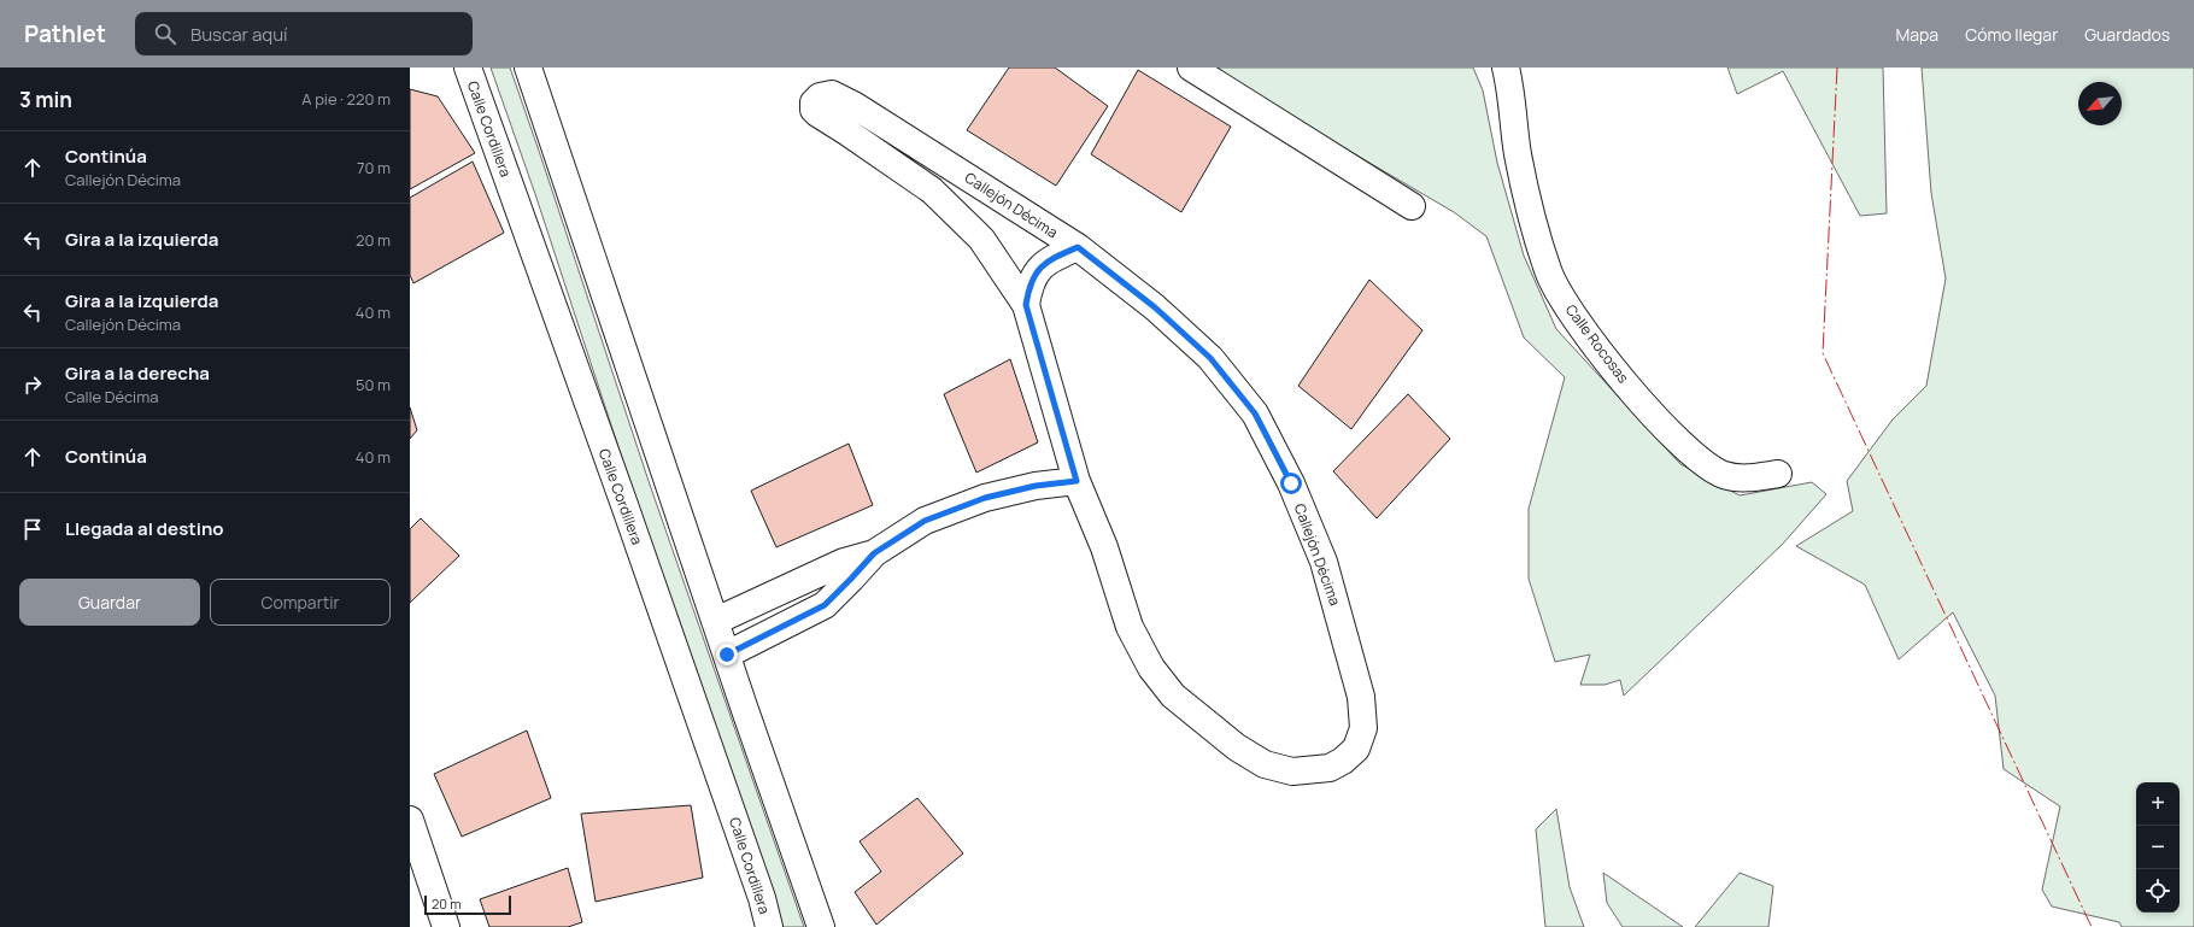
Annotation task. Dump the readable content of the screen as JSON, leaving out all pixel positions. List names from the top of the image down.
{
  "streets": {
    "street": ["Calle Cordillera", "Callejón Décima", "Calle Rocosas"]
  },
  "scale_bar": "20 m",
  "north": "bottom left",
  "page": {
    "header": "Pathlet",
    "search": "Buscar aquí",
    "nav": ["Mapa", "Cómo llegar", "Guardados"],
    "heading": ["3 min", "A pie · 220 m"],
    "list": [
      ["Continúa", "Callejón Décima", "70 m"],
      ["Gira a la izquierda", "20 m"],
      ["Gira a la izquierda", "Callejón Décima", "40 m"],
      ["Gira a la derecha", "Calle Décima", "50 m"],
      ["Continúa", "40 m"],
      "Llegada al destino"
    ],
    "buttons": ["Guardar", "Compartir"],
    "map_buttons": ["+", "−"],
    "scale": "20 m"
  }
}
